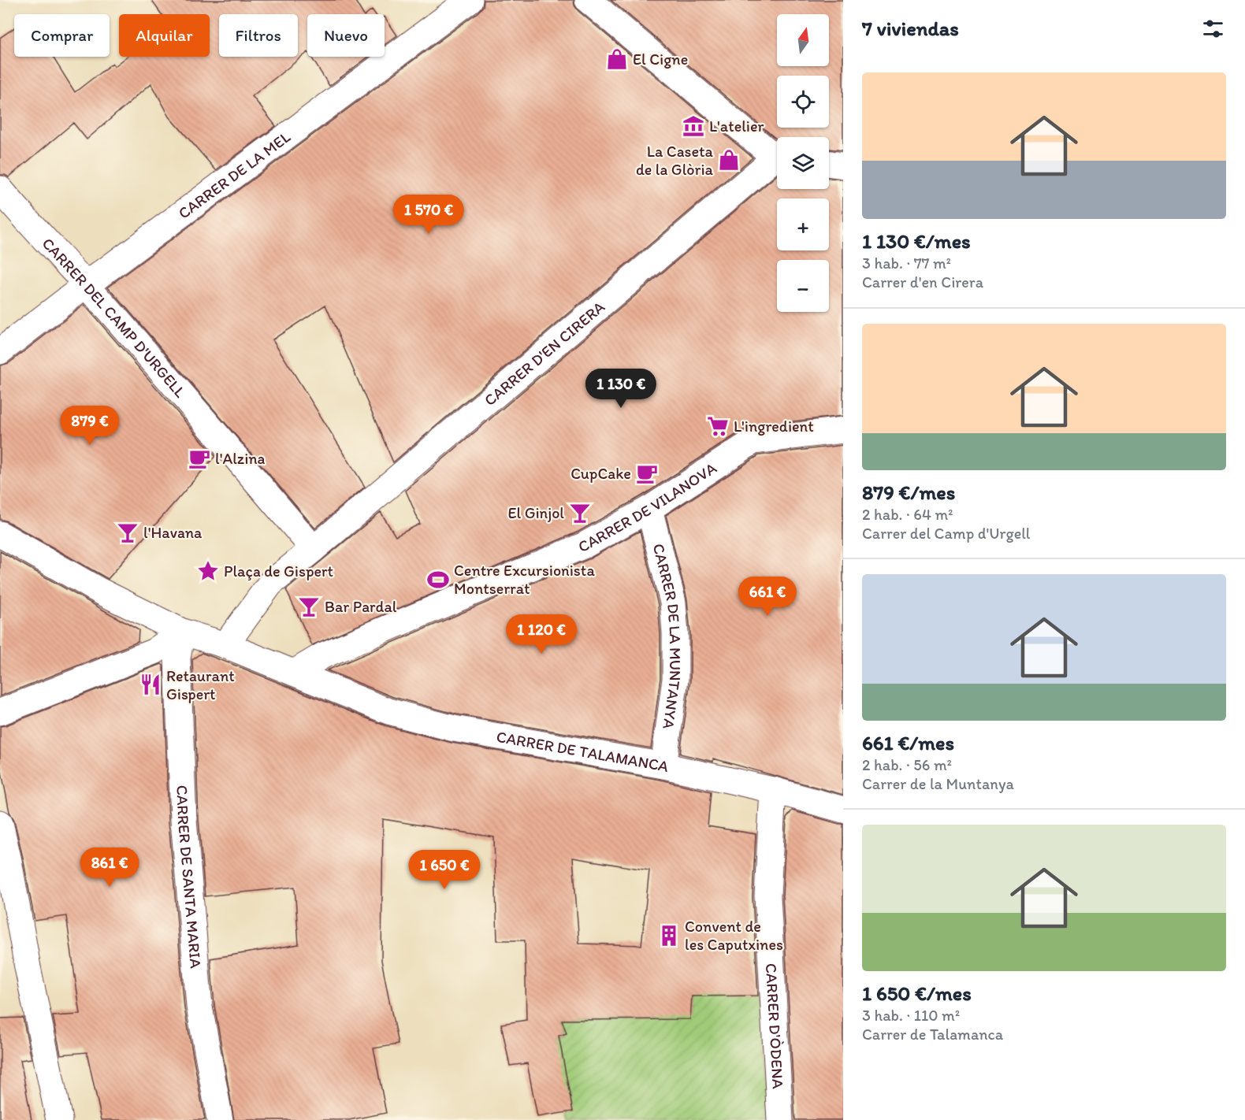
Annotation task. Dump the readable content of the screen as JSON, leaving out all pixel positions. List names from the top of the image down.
{
  "streets": {
    "street": [
      "CARRER DE LA MEL",
      "CARRER DEL CAMP D'URGELL",
      "CARRER D'EN CIRERA",
      "CARRER DE VILANOVA",
      "CARRER DE LA MUNTANYA",
      "CARRER DE TALAMANCA",
      "CARRER DE SANTA MARIA",
      "CARRER D'ÒDENA"
    ]
  },
  "crossings": [
    ["CARRER DE LA MEL", "CARRER DEL CAMP D'URGELL"],
    ["CARRER DEL CAMP D'URGELL", "CARRER D'EN CIRERA"],
    ["CARRER D'EN CIRERA", "CARRER DE TALAMANCA"],
    ["CARRER DE VILANOVA", "CARRER DE LA MUNTANYA"],
    ["CARRER DE VILANOVA", "CARRER DE TALAMANCA"],
    ["CARRER DE LA MUNTANYA", "CARRER DE TALAMANCA"],
    ["CARRER DE TALAMANCA", "CARRER DE SANTA MARIA"],
    ["CARRER DE TALAMANCA", "CARRER D'ÒDENA"]
  ],
  "places": {
    "shop": ["El Cigne", "La Caseta de la Glòria"],
    "museum": ["L'atelier"],
    "supermarket": ["L'ingredient"],
    "cafe": ["l'Alzina", "CupCake"],
    "bar": ["El Ginjol", "l'Havana", "Bar Pardal"],
    "place": ["Plaça de Gispert"],
    "sports": ["Centre Excursionista Montserrat"],
    "restaurant": ["Retaurant Gispert"],
    "building": ["Convent de les Caputxines"]
  },
  "north": "top",
  "page": {
    "heading": "7 viviendas",
    "map_buttons": ["+", "−"],
    "chip": [
      "Comprar",
      "Alquilar",
      "Filtros",
      "Nuevo"
    ],
    "list": [
      {
        "name": "1 130 €/mes",
        "note": "3 hab. · 77 m² · Carrer d'en Cirera"
      },
      {
        "name": "879 €/mes",
        "note": "2 hab. · 64 m² · Carrer del Camp d'Urgell"
      },
      {
        "name": "661 €/mes",
        "note": "2 hab. · 56 m² · Carrer de la Muntanya"
      },
      {
        "name": "1 650 €/mes",
        "note": "3 hab. · 110 m² · Carrer de Talamanca"
      }
    ],
    "price": [
      "1 570 €",
      "1 130 €",
      "879 €",
      "661 €",
      "1 120 €",
      "861 €",
      "1 650 €"
    ]
  }
}
